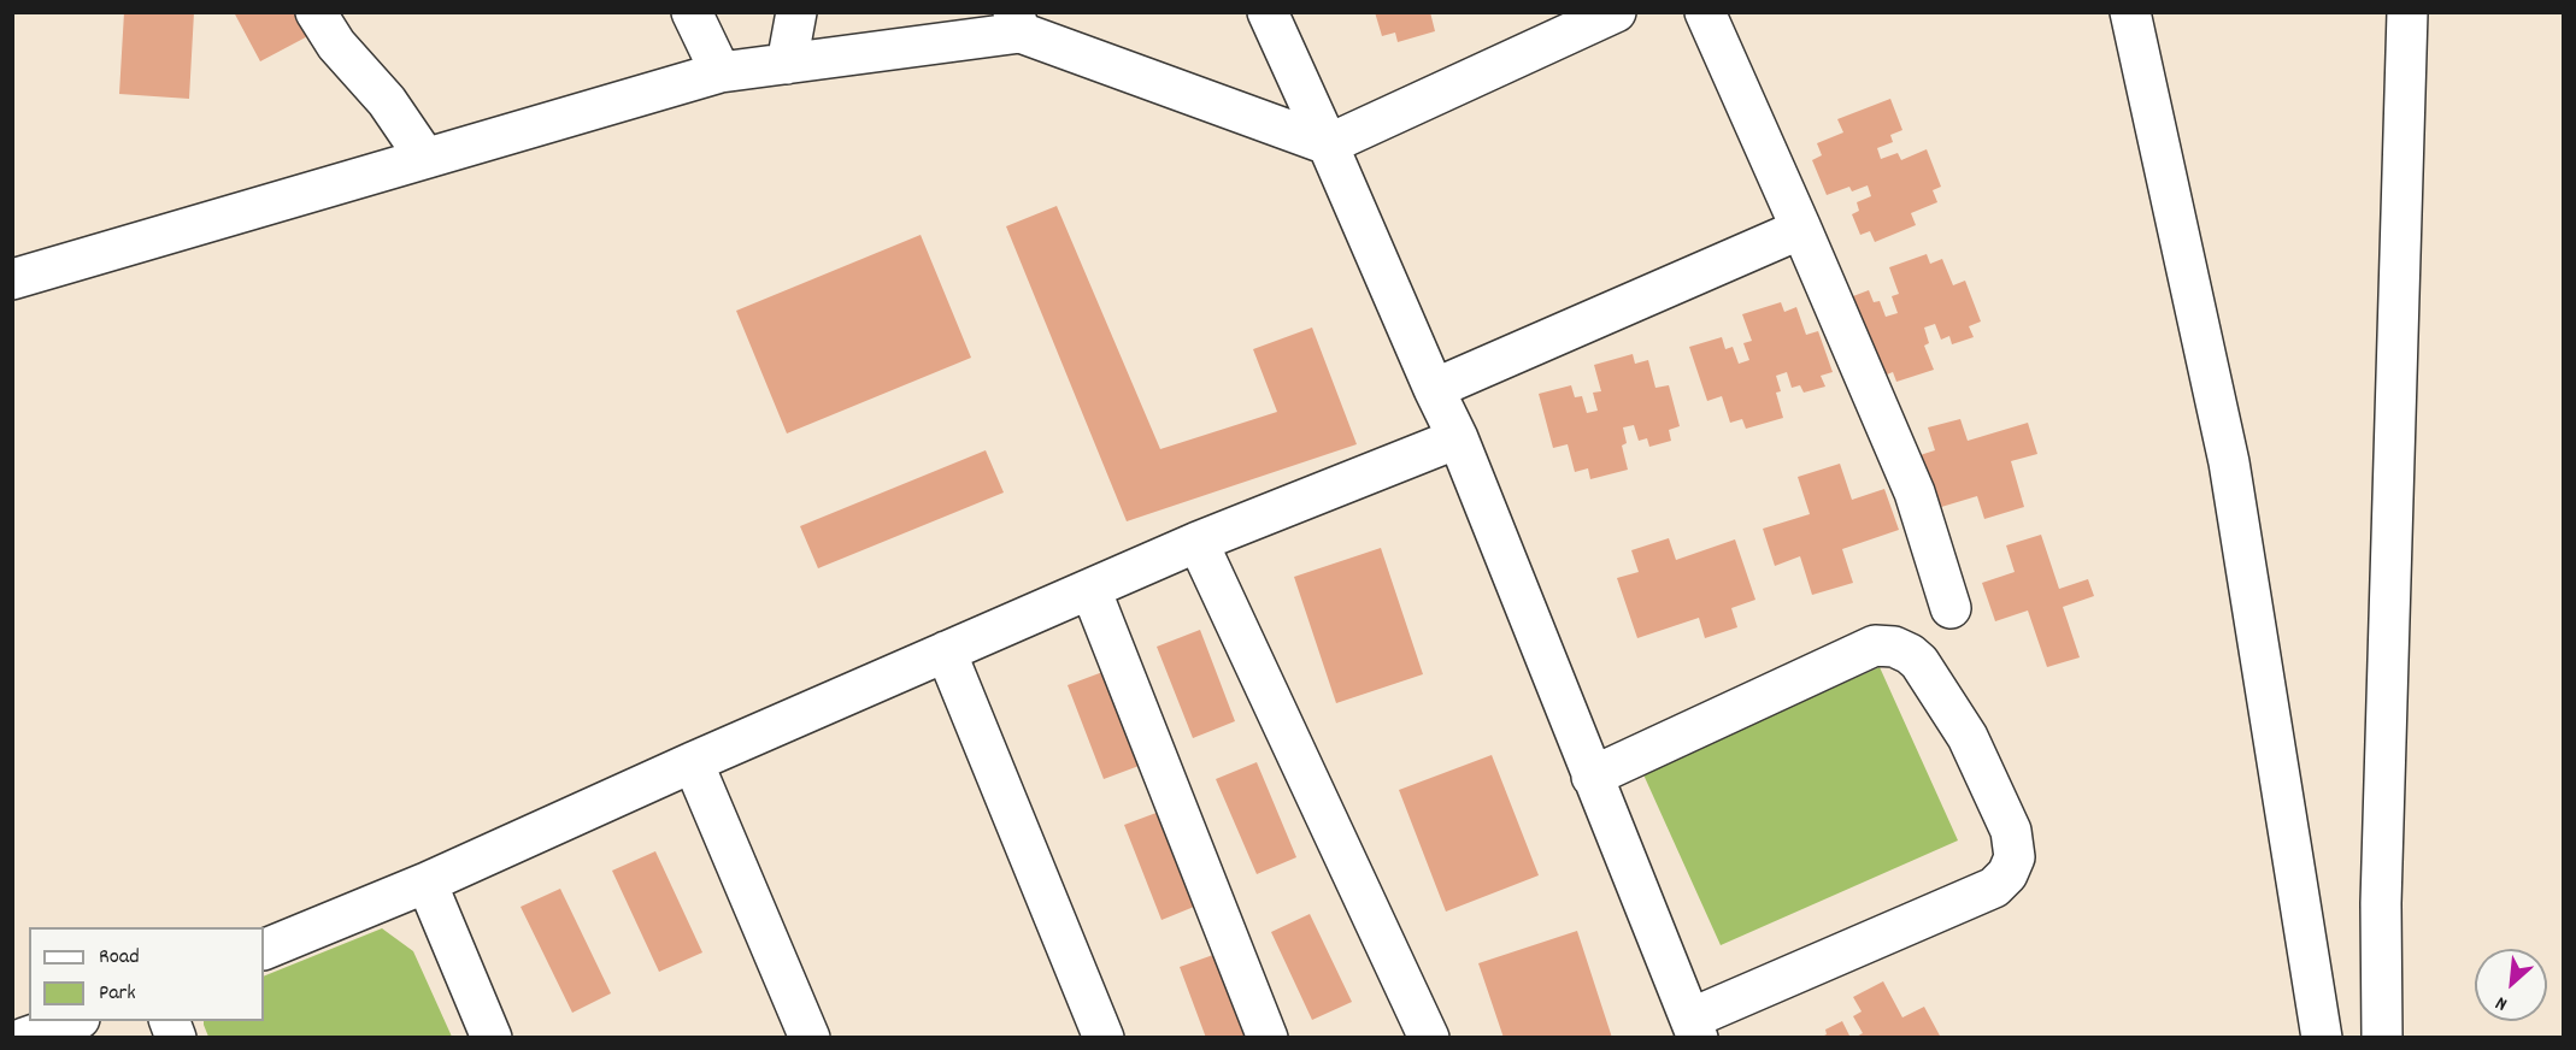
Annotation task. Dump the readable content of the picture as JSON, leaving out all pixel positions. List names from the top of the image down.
{
  "legend": ["Road", "Park"],
  "north": "bottom left"
}
